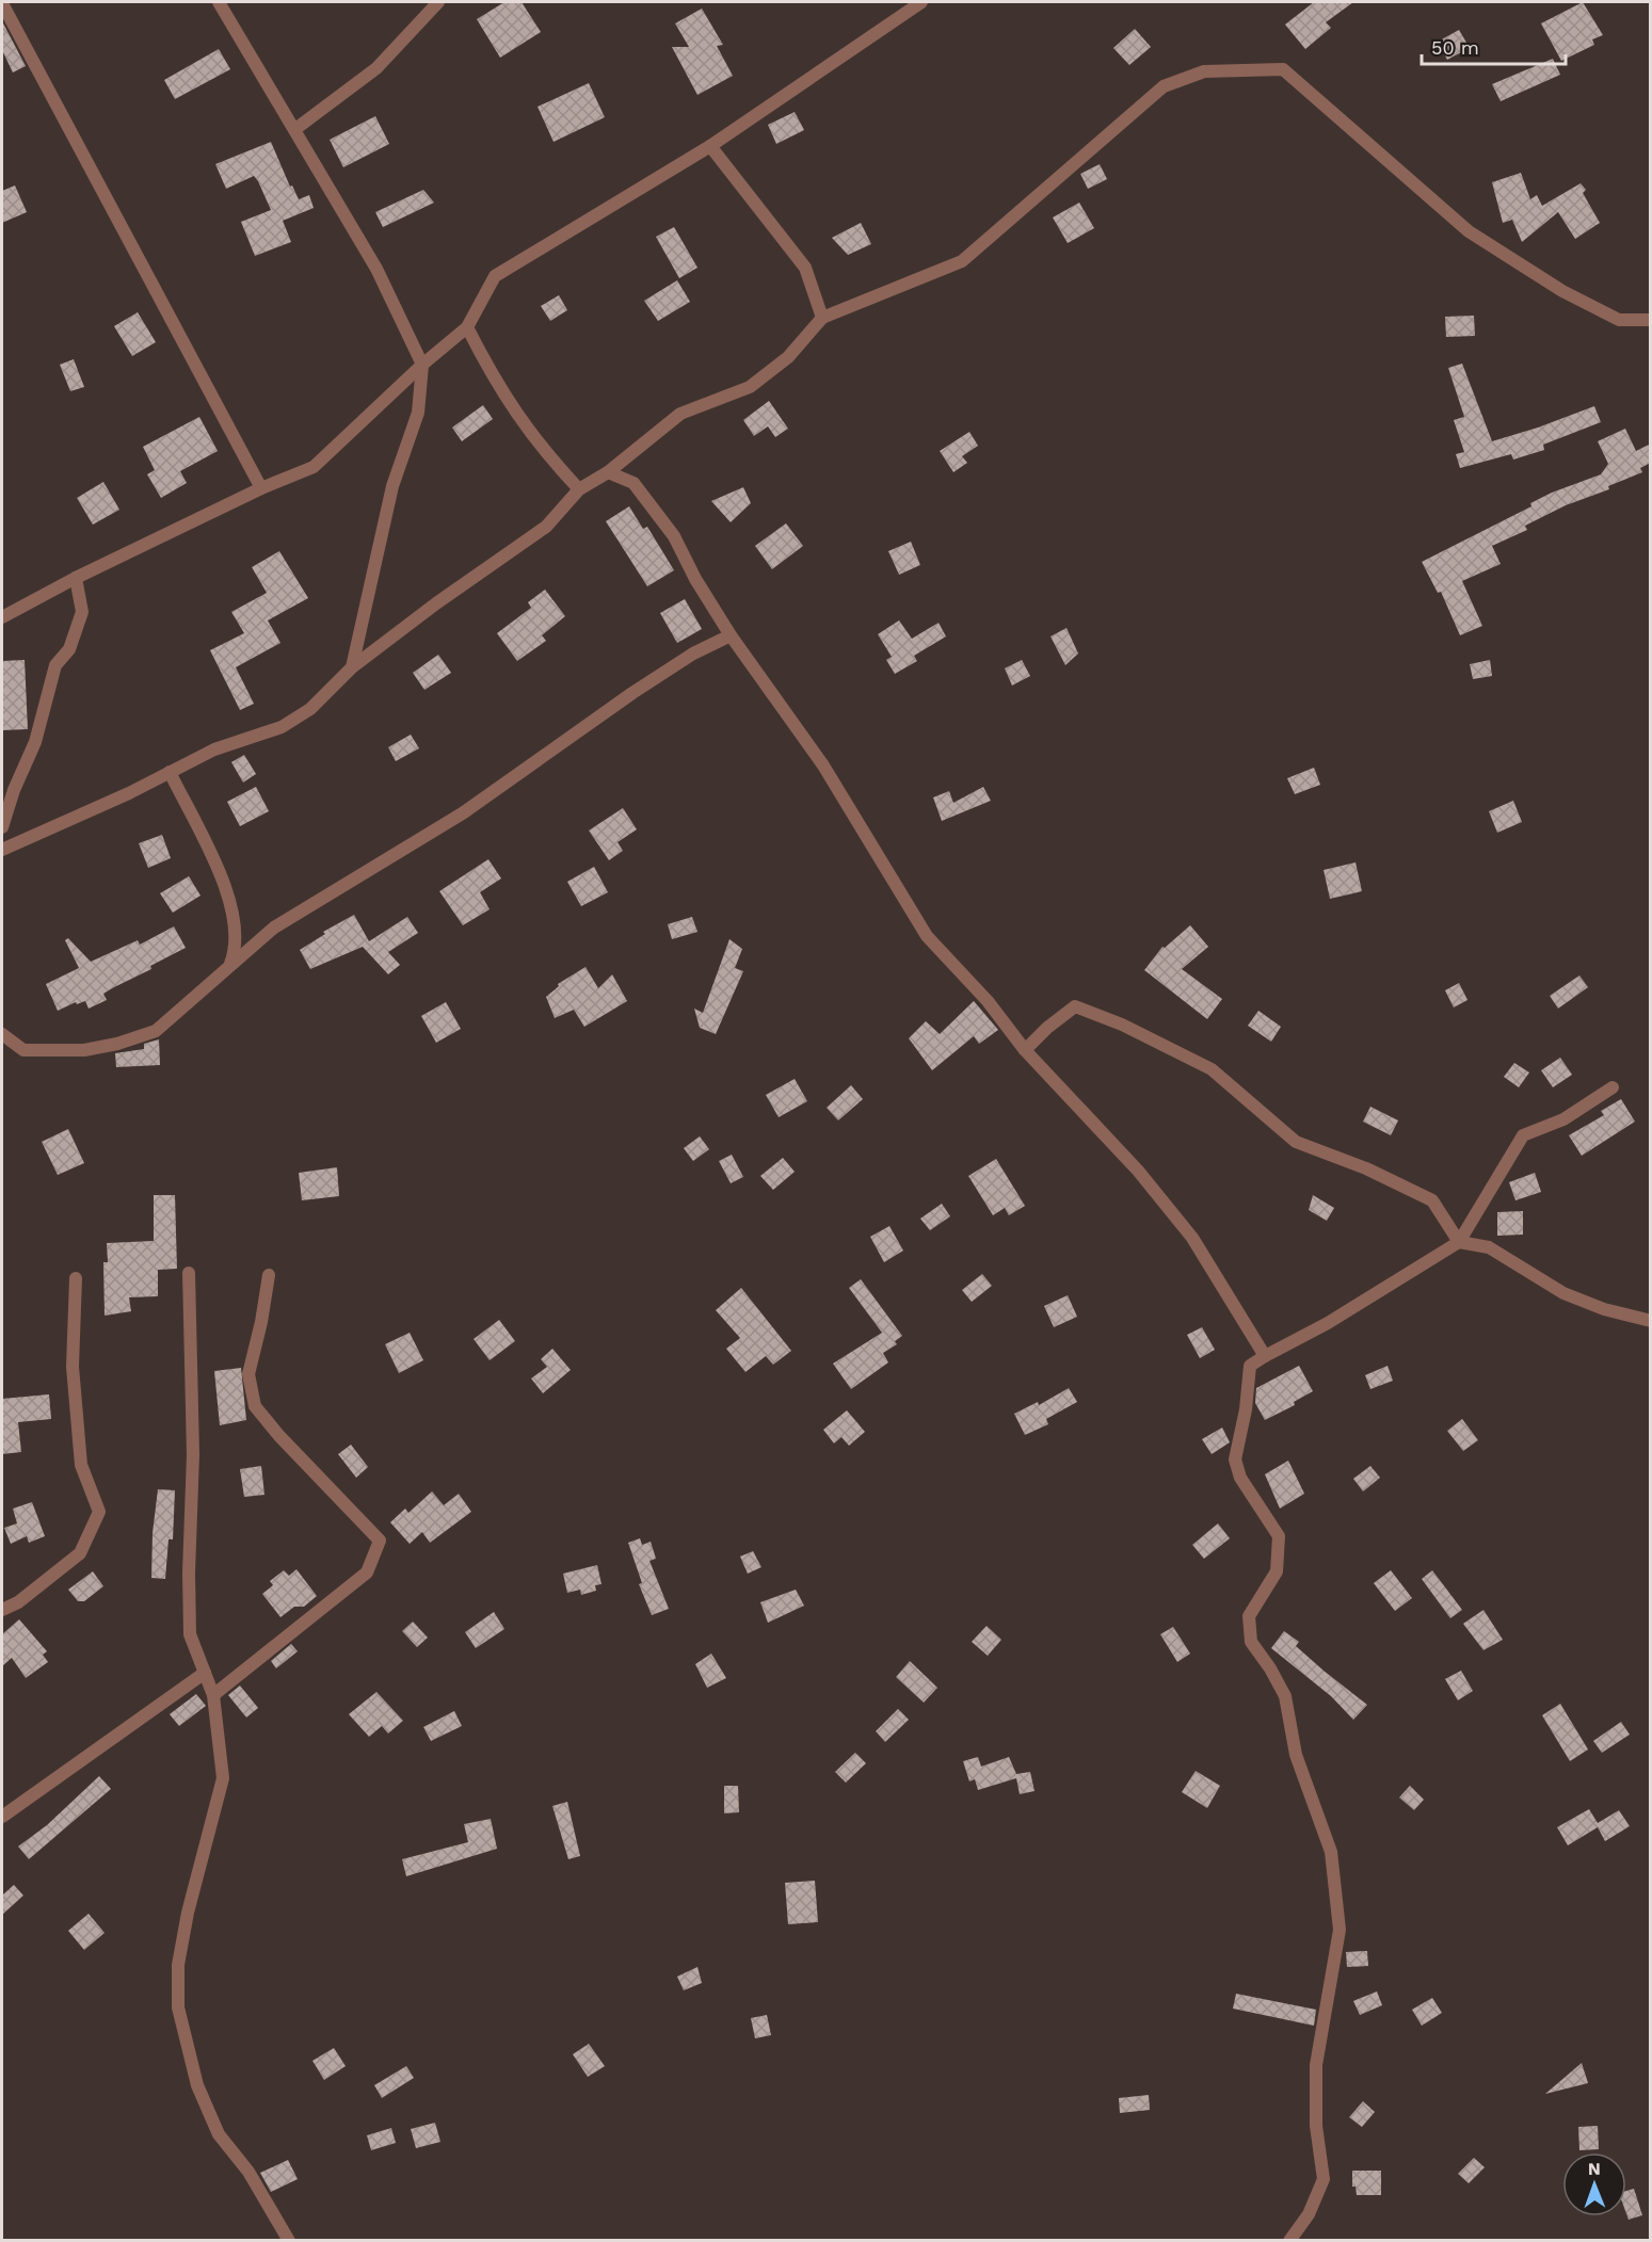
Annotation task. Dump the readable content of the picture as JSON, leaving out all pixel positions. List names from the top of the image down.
{
  "scale_bar": "50 m",
  "north": "top"
}
